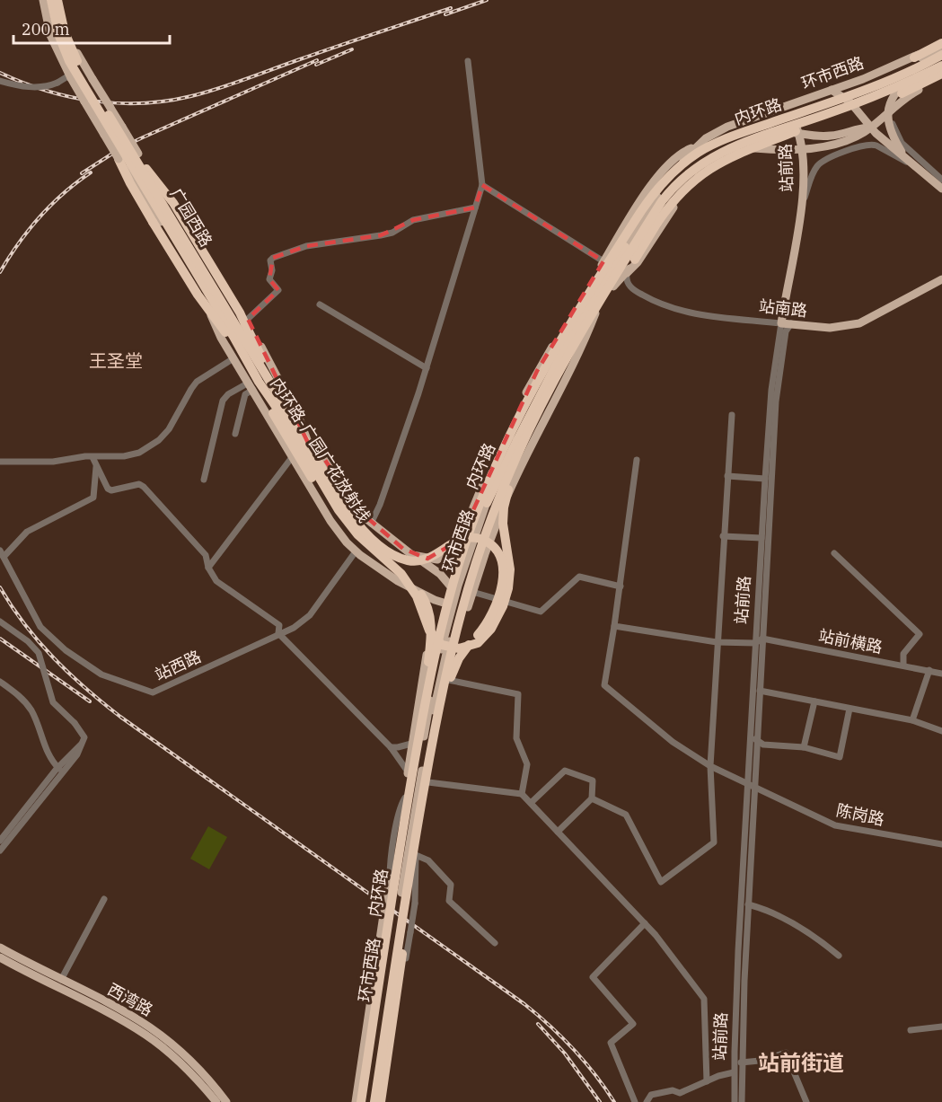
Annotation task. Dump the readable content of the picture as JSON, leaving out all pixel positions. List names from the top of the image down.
{
  "streets": {
    "highway": ["内环路", "内环路-广园广花放射线"],
    "main road": [
      "环市西路",
      "站前路",
      "广园西路",
      "站南路",
      "西湾路"
    ],
    "street": ["站前横路", "站西路", "陈岗路"]
  },
  "crossings": [
    ["环市西路", "内环路"],
    ["环市西路", "站前路"],
    ["环市西路", "内环路-广园广花放射线"],
    ["内环路", "内环路-广园广花放射线"],
    ["站前路", "站南路"],
    ["站前路", "站前横路"],
    ["站前路", "陈岗路"],
    ["广园西路", "内环路-广园广花放射线"]
  ],
  "districts": ["王圣堂", "站前街道"],
  "scale_bar": "200 m"
}
